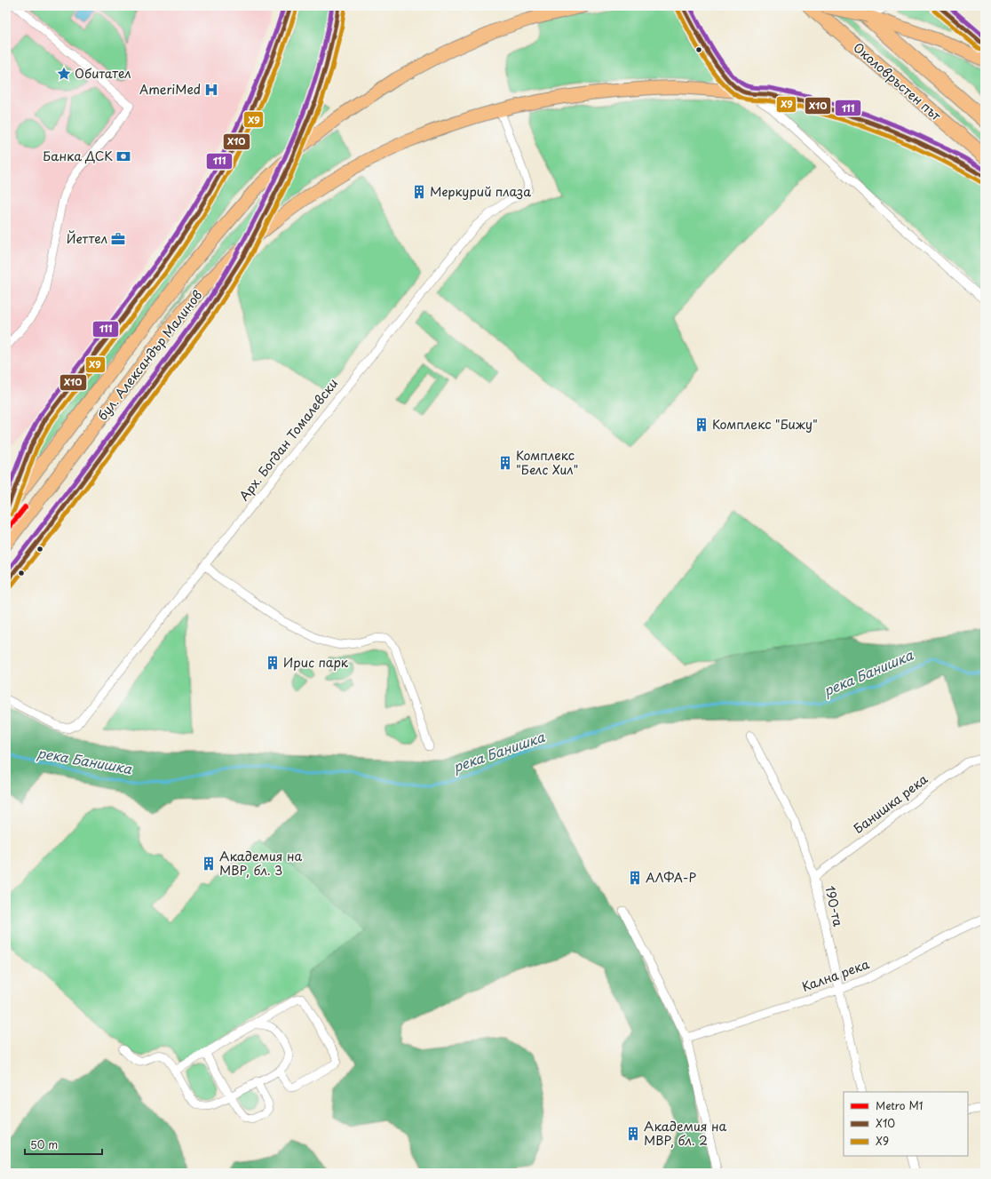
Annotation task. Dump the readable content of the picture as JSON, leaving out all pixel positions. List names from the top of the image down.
{
  "streets": {
    "highway": ["Околовръстен път"],
    "main road": ["бул. Александър Малинов"],
    "street": [
      "Арх. Богдан Томалевски",
      "Банишка река",
      "190-та",
      "Кална река"
    ]
  },
  "crossings": [
    ["бул. Александър Малинов", "Арх. Богдан Томалевски"],
    ["Банишка река", "190-та"],
    ["190-та", "Кална река"]
  ],
  "water": ["река Банишка"],
  "places": {
    "place": ["Обитател"],
    "hospital": ["AmeriMed"],
    "bank": ["Банка ДСК"],
    "building": [
      "Меркурий плаза",
      "Комплекс \"Бижу\"",
      "Комплекс \"Белс Хил\"",
      "Ирис парк",
      "Академия на МВР, бл. 3",
      "АЛФА-Р",
      "Академия на МВР, бл. 2"
    ],
    "office": ["Йеттел"]
  },
  "lines": [
    "transit line Х10",
    "transit line 111",
    "transit line Х9",
    "metro line M1"
  ],
  "legend": ["Metro M1", "Х10", "Х9"],
  "scale_bar": "50 m"
}
